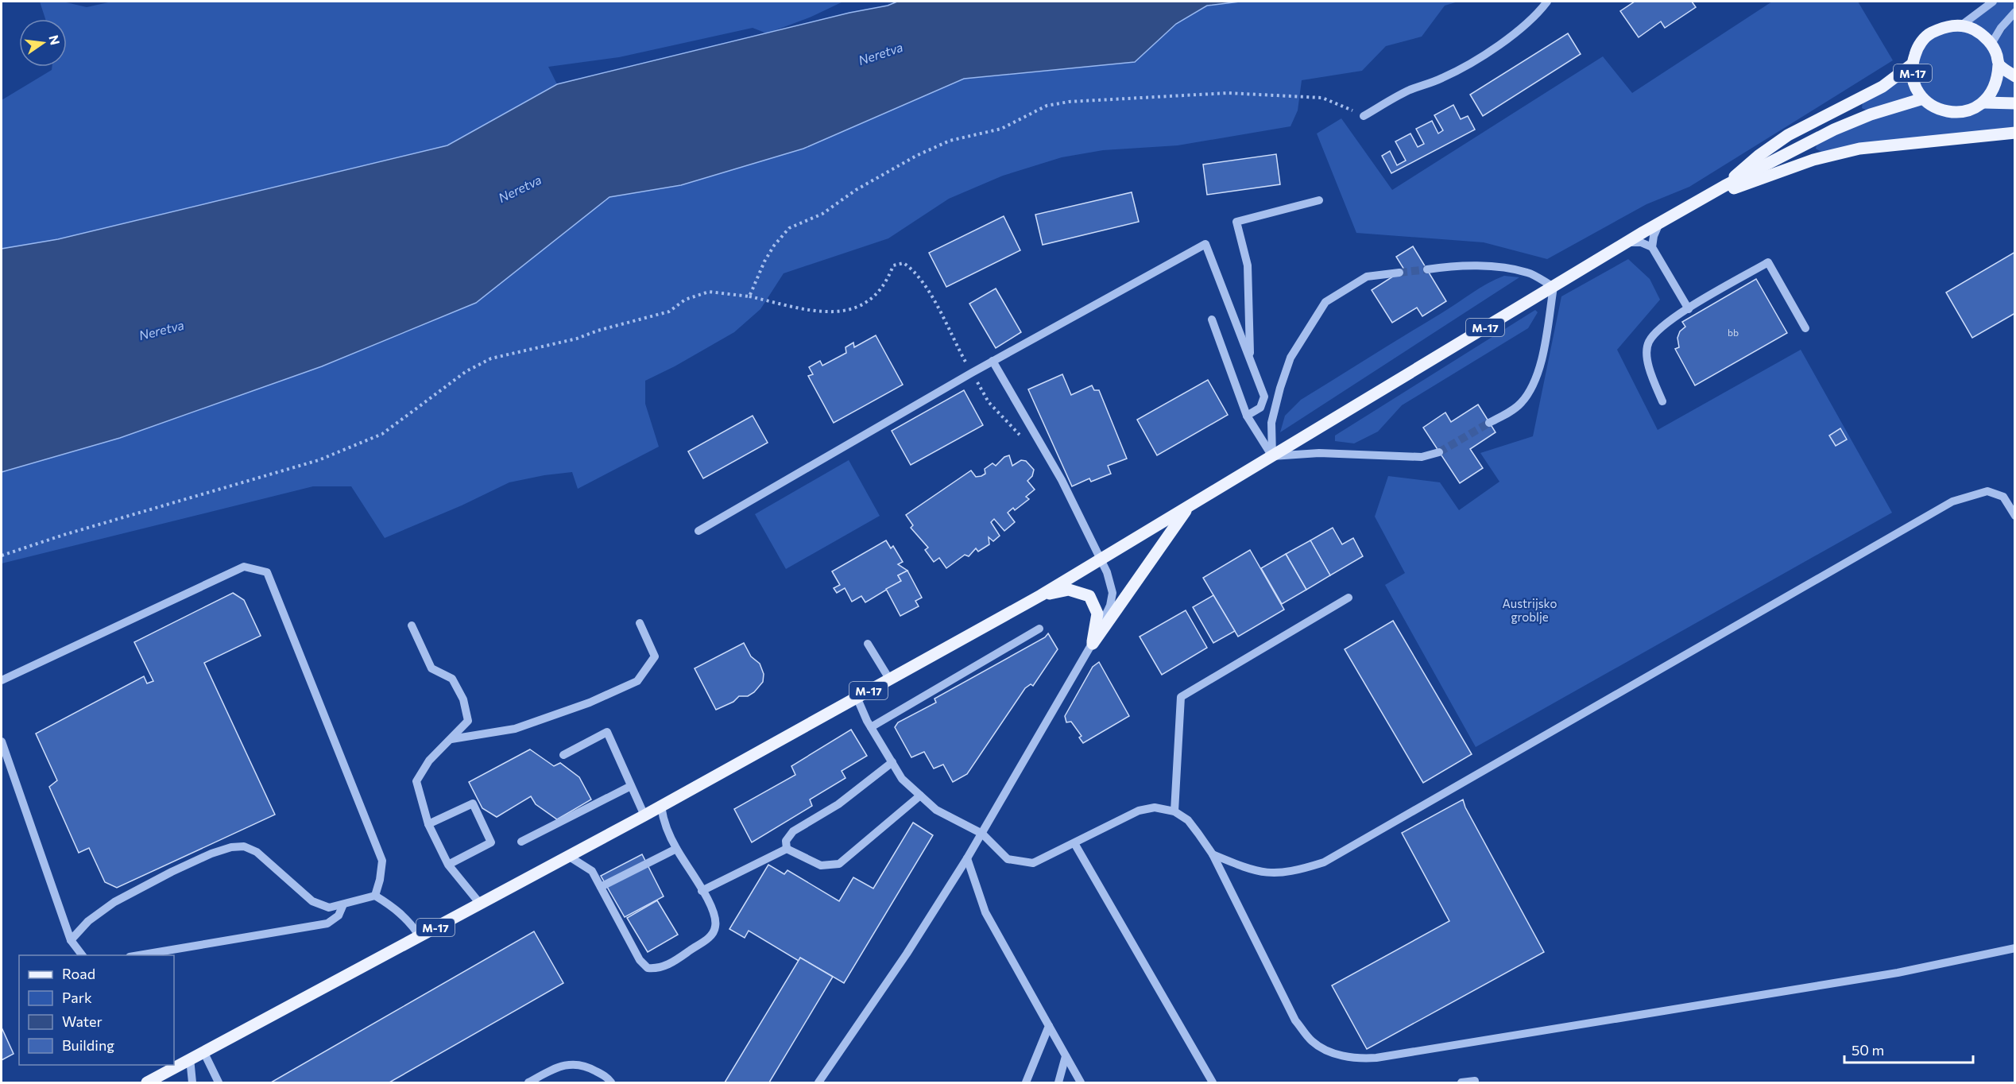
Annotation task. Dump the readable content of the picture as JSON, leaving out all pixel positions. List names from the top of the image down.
{
  "streets": {
    "main road": ["M-17"]
  },
  "water": ["Neretva"],
  "parks": ["Austrijsko groblje"],
  "house_numbers": ["bb"],
  "legend": [
    "Road",
    "Park",
    "Water",
    "Building"
  ],
  "scale_bar": "50 m",
  "north": "right"
}
